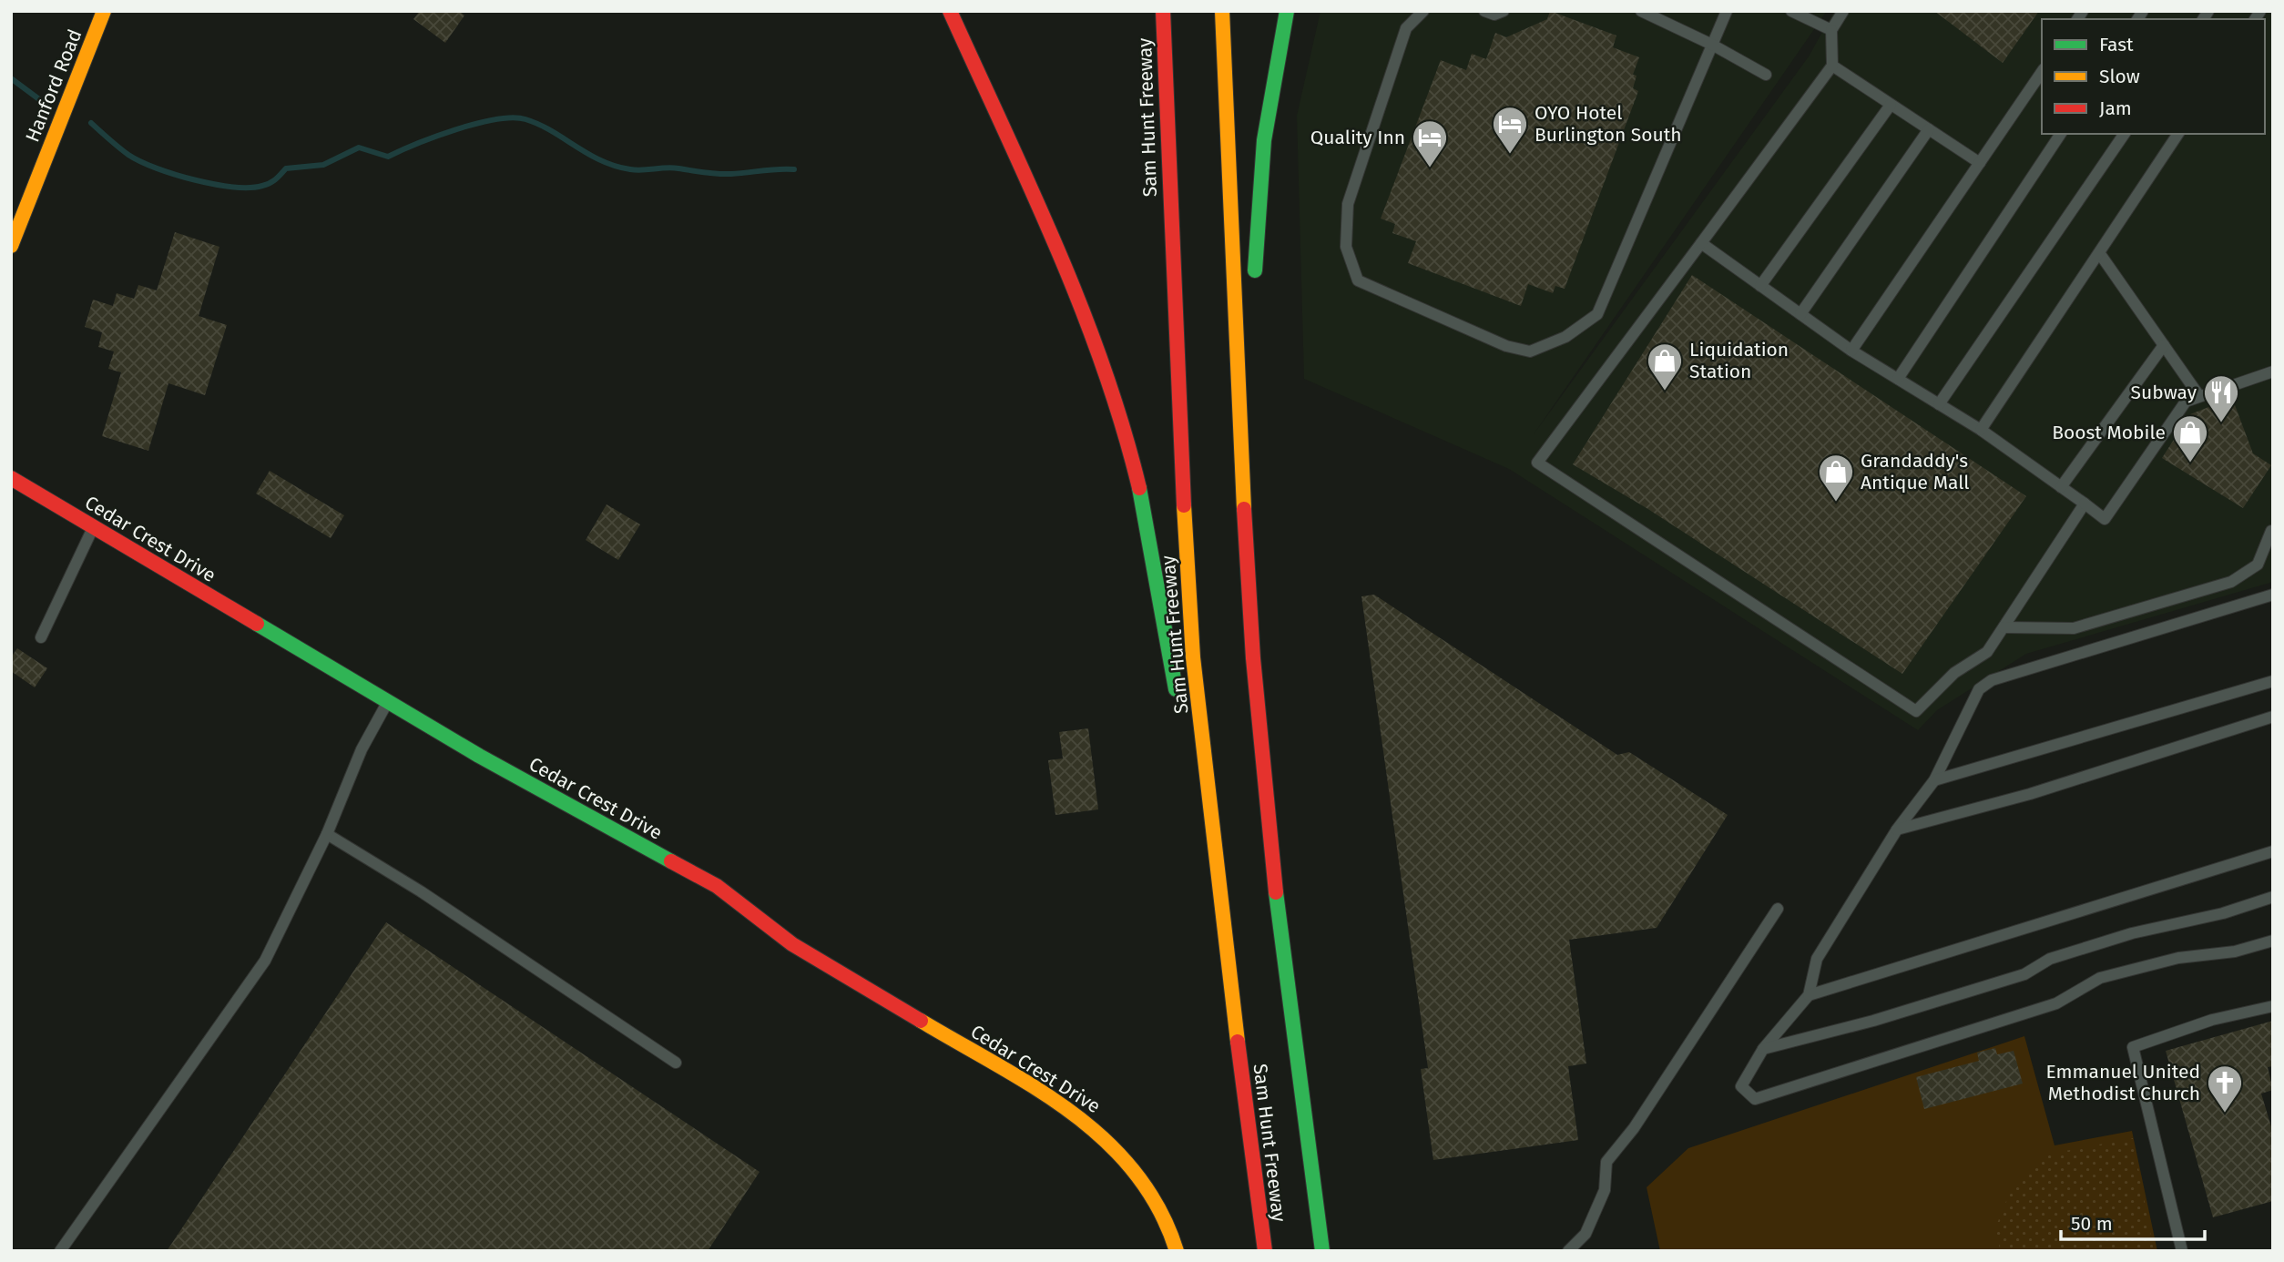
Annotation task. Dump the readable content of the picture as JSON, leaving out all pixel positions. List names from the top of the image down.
{
  "streets": {
    "main road": ["Hanford Road", "Sam Hunt Freeway", "Cedar Crest Drive"]
  },
  "places": {
    "hotel": ["OYO Hotel Burlington South", "Quality Inn"],
    "shop": ["Liquidation Station", "Boost Mobile", "Grandaddy's Antique Mall"],
    "restaurant": ["Subway"],
    "church": ["Emmanuel United Methodist Church"]
  },
  "legend": ["Fast", "Slow", "Jam"],
  "scale_bar": "50 m"
}
